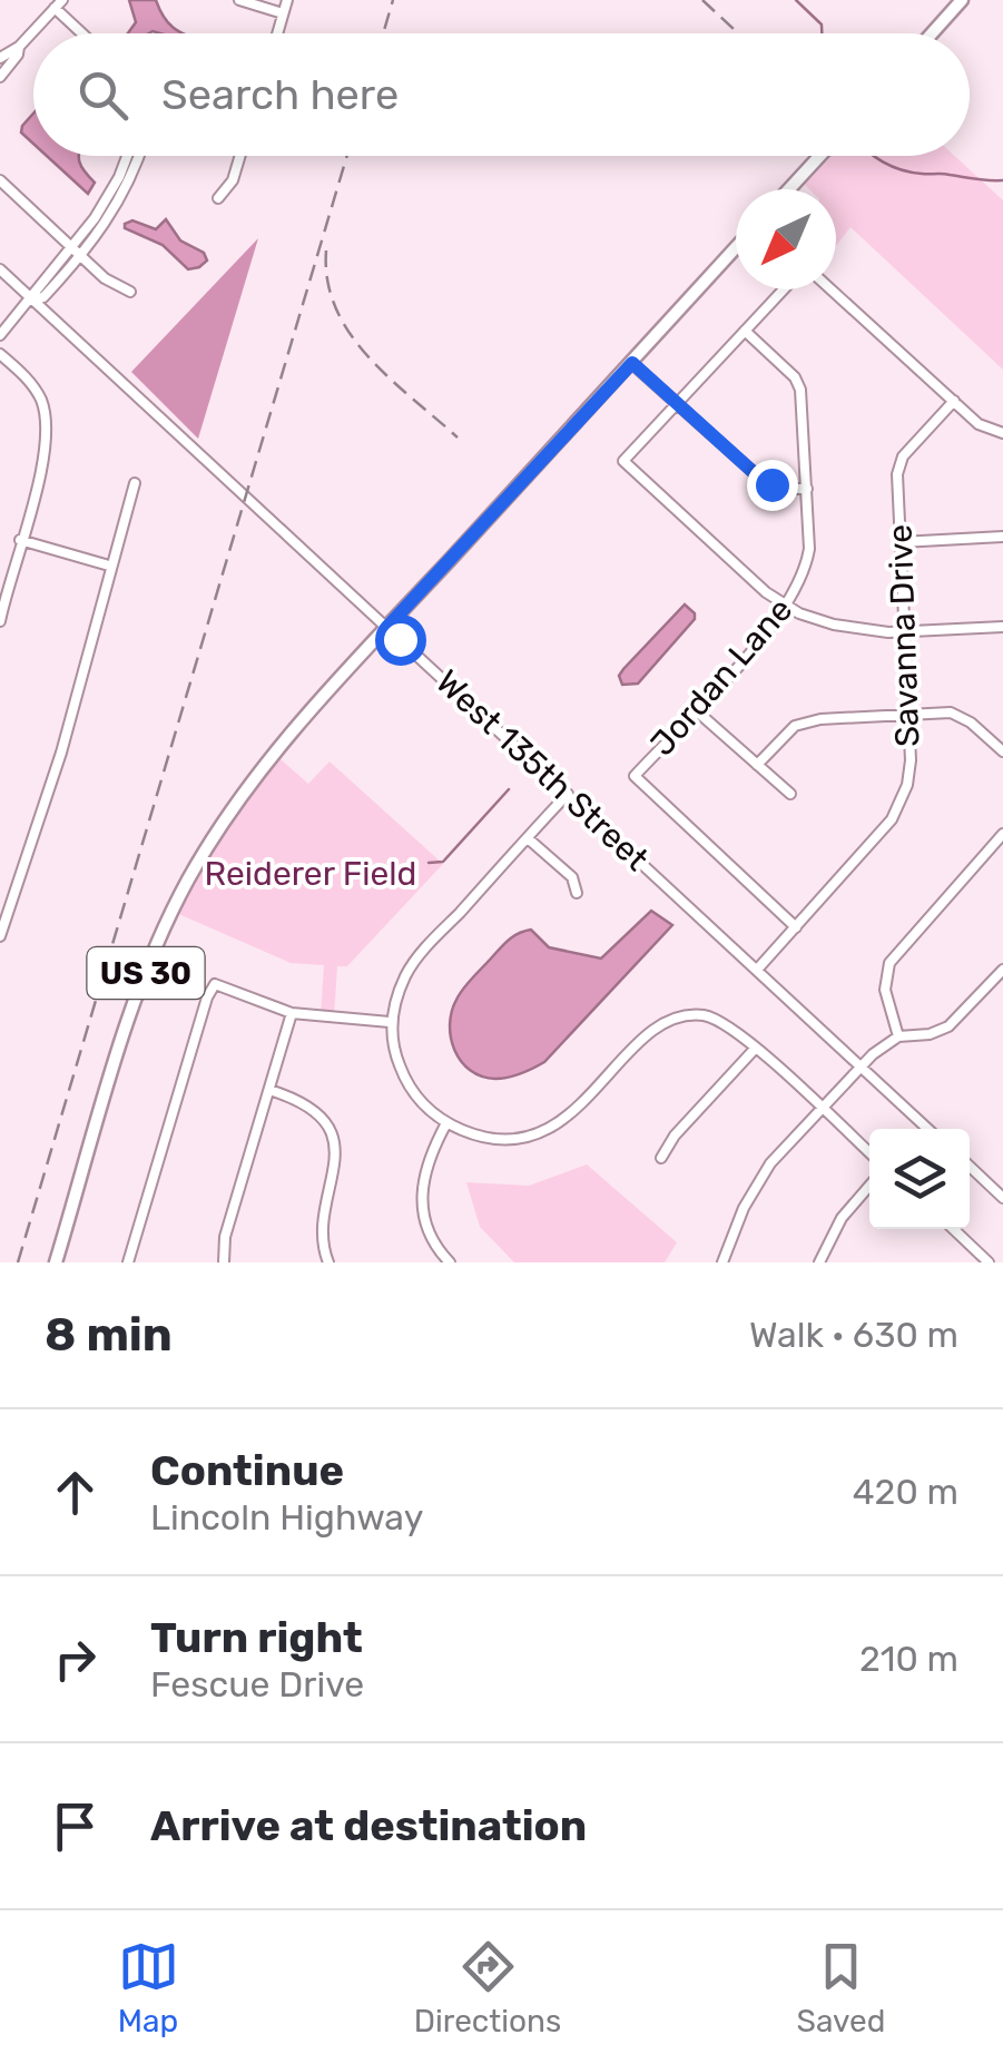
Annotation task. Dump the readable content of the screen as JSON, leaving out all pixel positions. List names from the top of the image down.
{
  "streets": {
    "main road": ["US 30"],
    "street": ["Savanna Drive", "Jordan Lane", "West 135th Street"]
  },
  "crossings": [
    ["Savanna Drive", "Jordan Lane"],
    ["Savanna Drive", "West 135th Street"],
    ["West 135th Street", "US 30"]
  ],
  "parks": ["Reiderer Field"],
  "north": "bottom left",
  "page": {
    "search": "Search here",
    "heading": ["8 min", "Walk · 630 m"],
    "list": [
      ["Continue", "Lincoln Highway", "420 m"],
      ["Turn right", "Fescue Drive", "210 m"],
      "Arrive at destination"
    ],
    "nav": ["Map", "Directions", "Saved"]
  }
}
